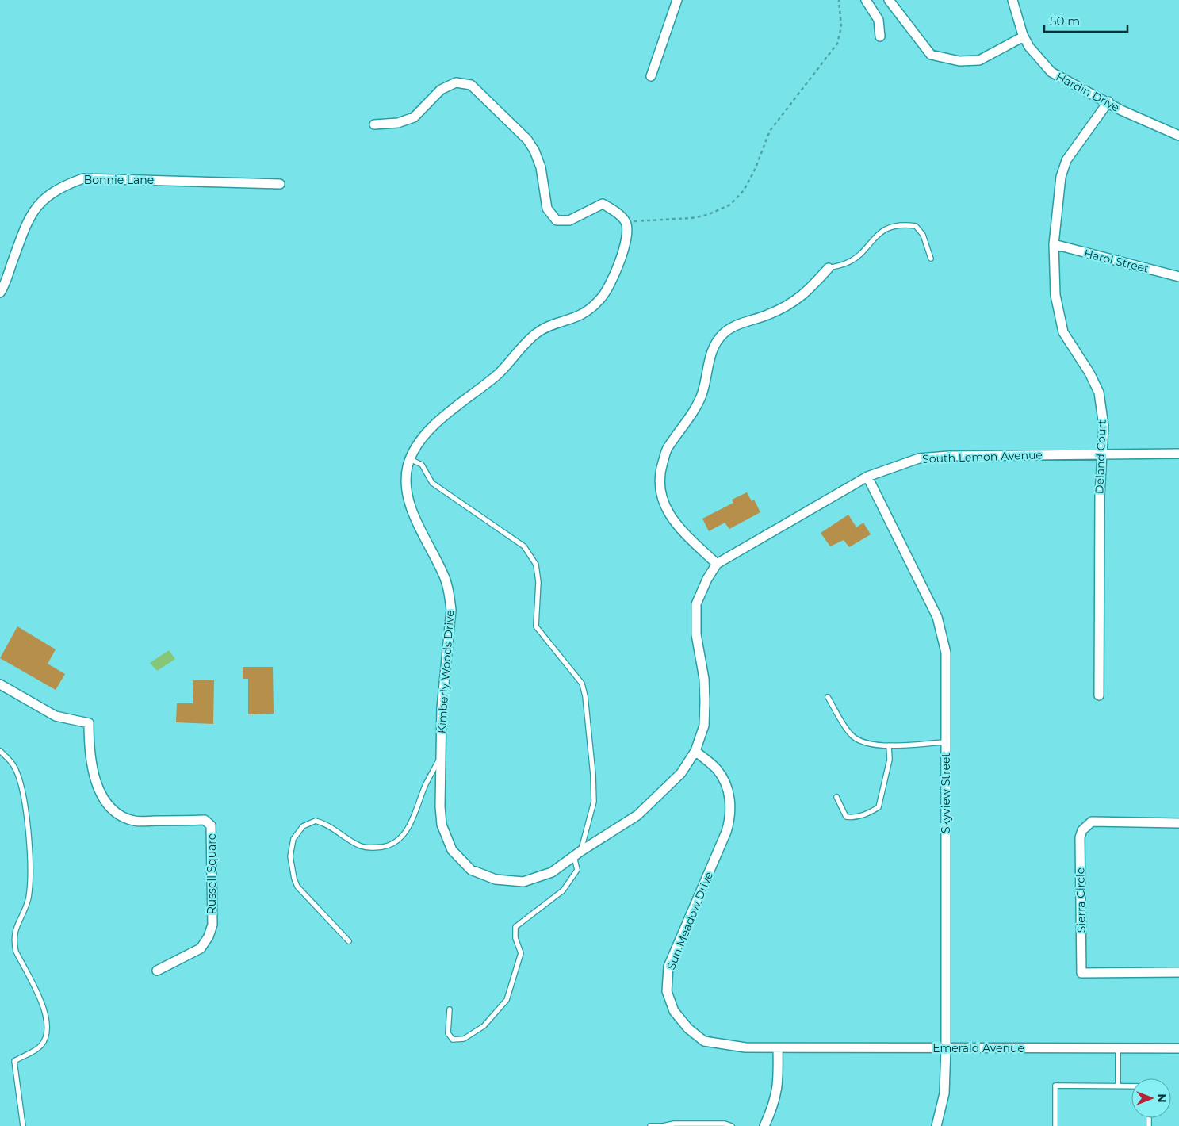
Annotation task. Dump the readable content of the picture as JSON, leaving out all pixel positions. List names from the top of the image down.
{
  "streets": {
    "street": [
      "Hardin Drive",
      "Bonnie Lane",
      "Harol Street",
      "South Lemon Avenue",
      "Deland Court",
      "Kimberly Woods Drive",
      "Skyview Street",
      "Russell Square",
      "Sierra Circle",
      "Sun Meadow Drive",
      "Emerald Avenue"
    ]
  },
  "crossings": [
    ["Hardin Drive", "Deland Court"],
    ["Harol Street", "Deland Court"],
    ["South Lemon Avenue", "Deland Court"],
    ["South Lemon Avenue", "Kimberly Woods Drive"],
    ["South Lemon Avenue", "Skyview Street"],
    ["Kimberly Woods Drive", "Sun Meadow Drive"],
    ["Skyview Street", "Emerald Avenue"],
    ["Sun Meadow Drive", "Emerald Avenue"]
  ],
  "scale_bar": "50 m",
  "north": "right"
}
